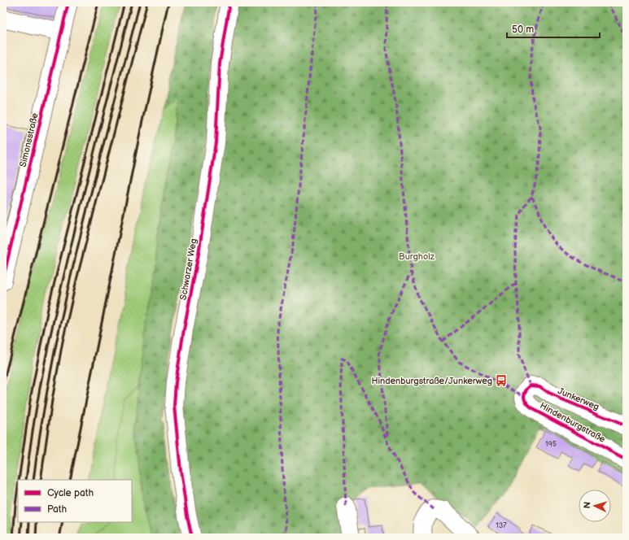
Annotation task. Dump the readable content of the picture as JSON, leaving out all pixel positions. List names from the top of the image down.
{
  "streets": {
    "street": [
      "Simonsstraße",
      "Schwarzer Weg",
      "Junkerweg",
      "Hindenburgstraße"
    ]
  },
  "crossings": [
    ["Junkerweg", "Hindenburgstraße"]
  ],
  "parks": ["Burgholz"],
  "places": {
    "bus stop": ["Hindenburgstraße/Junkerweg"]
  },
  "house_numbers": ["195", "137"],
  "legend": ["Cycle path", "Path"],
  "scale_bar": "50 m",
  "north": "left"
}
